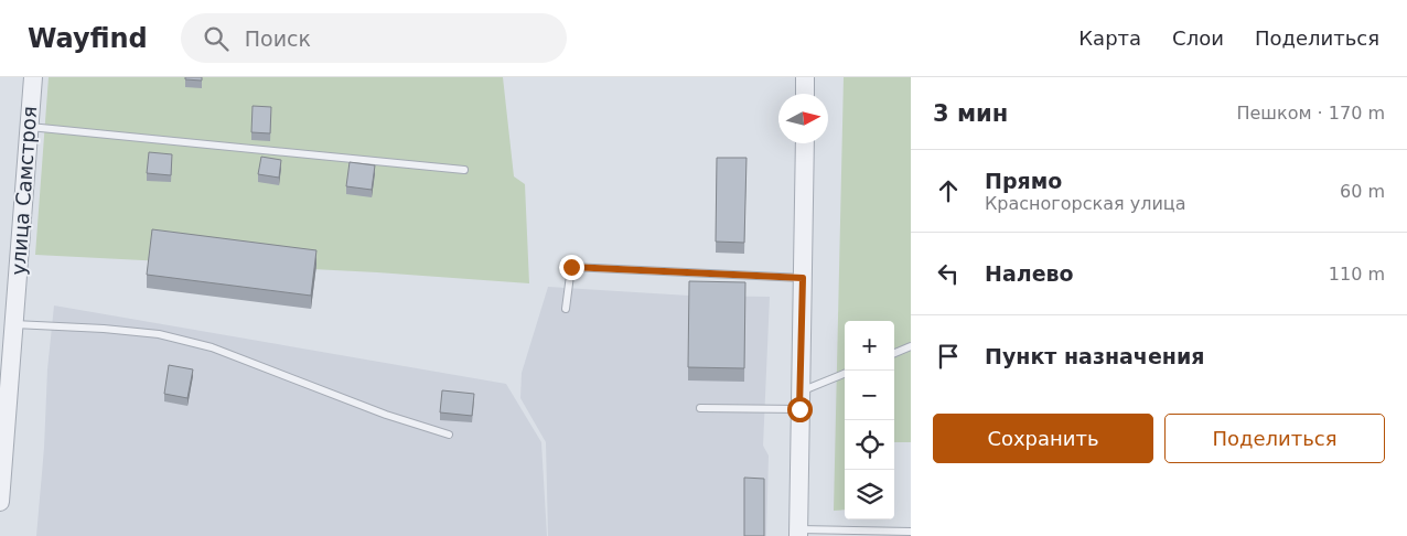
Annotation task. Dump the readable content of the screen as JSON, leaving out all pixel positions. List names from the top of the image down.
{
  "streets": {
    "street": ["улица Самстроя"]
  },
  "north": "right",
  "page": {
    "header": "Wayfind",
    "search": "Поиск",
    "nav": ["Карта", "Слои", "Поделиться"],
    "heading": ["3 мин", "Пешком · 170 m"],
    "list": [
      ["Прямо", "Красногорская улица", "60 m"],
      ["Налево", "110 m"],
      "Пункт назначения"
    ],
    "map_buttons": ["+", "−"],
    "buttons": ["Сохранить", "Поделиться"]
  }
}
